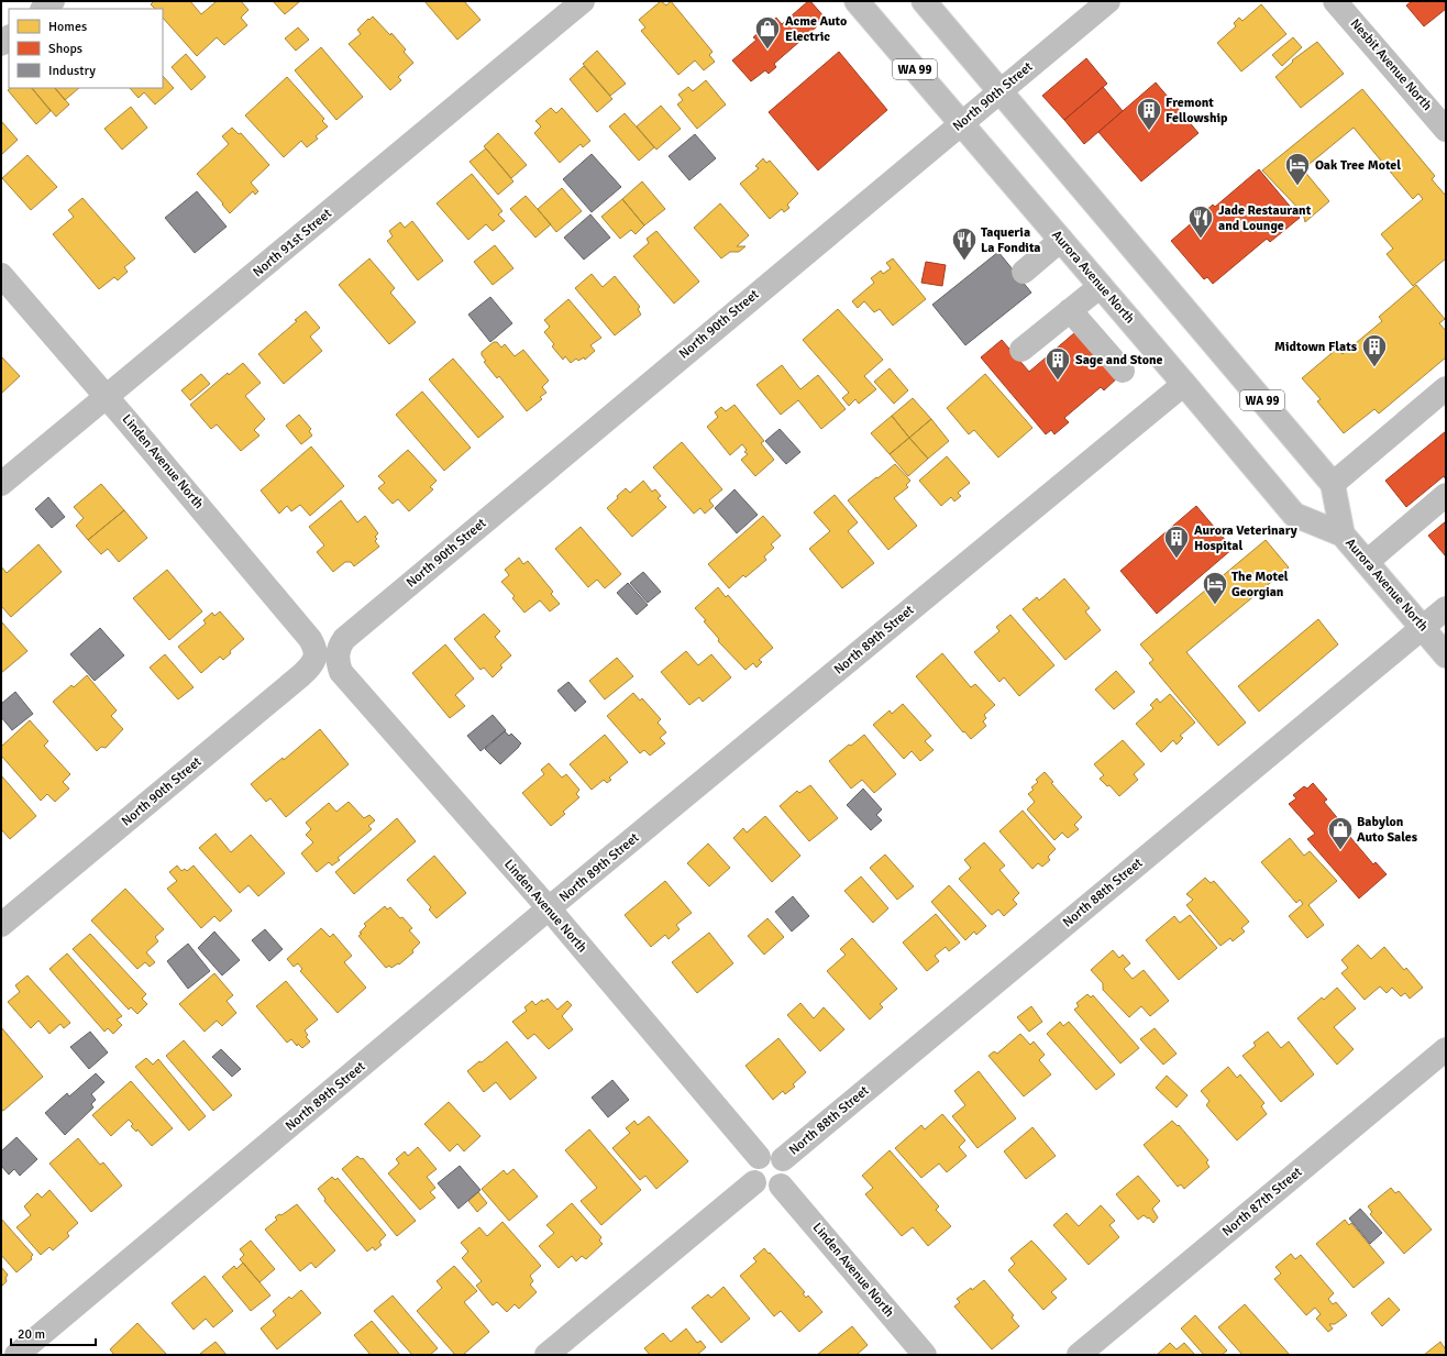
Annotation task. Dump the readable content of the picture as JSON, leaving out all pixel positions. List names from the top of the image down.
{
  "streets": {
    "main road": [
      "Nesbit Avenue North",
      "WA 99",
      "North 90th Street",
      "North 91st Street",
      "Aurora Avenue North",
      "Linden Avenue North",
      "North 89th Street",
      "North 88th Street",
      "North 87th Street"
    ]
  },
  "crossings": [
    ["North 90th Street", "Aurora Avenue North"],
    ["North 90th Street", "Linden Avenue North"],
    ["North 91st Street", "Linden Avenue North"],
    ["Aurora Avenue North", "North 89th Street"],
    ["Aurora Avenue North", "North 88th Street"],
    ["Linden Avenue North", "North 89th Street"],
    ["Linden Avenue North", "North 88th Street"]
  ],
  "places": {
    "shop": ["Acme Auto Electric", "Babylon Auto Sales"],
    "building": [
      "Fremont Fellowship",
      "Midtown Flats",
      "Sage and Stone",
      "Aurora Veterinary Hospital"
    ],
    "hotel": ["Oak Tree Motel", "The Motel Georgian"],
    "restaurant": ["Jade Restaurant and Lounge", "Taqueria La Fondita"]
  },
  "legend": ["Homes", "Shops", "Industry"],
  "scale_bar": "20 m"
}
